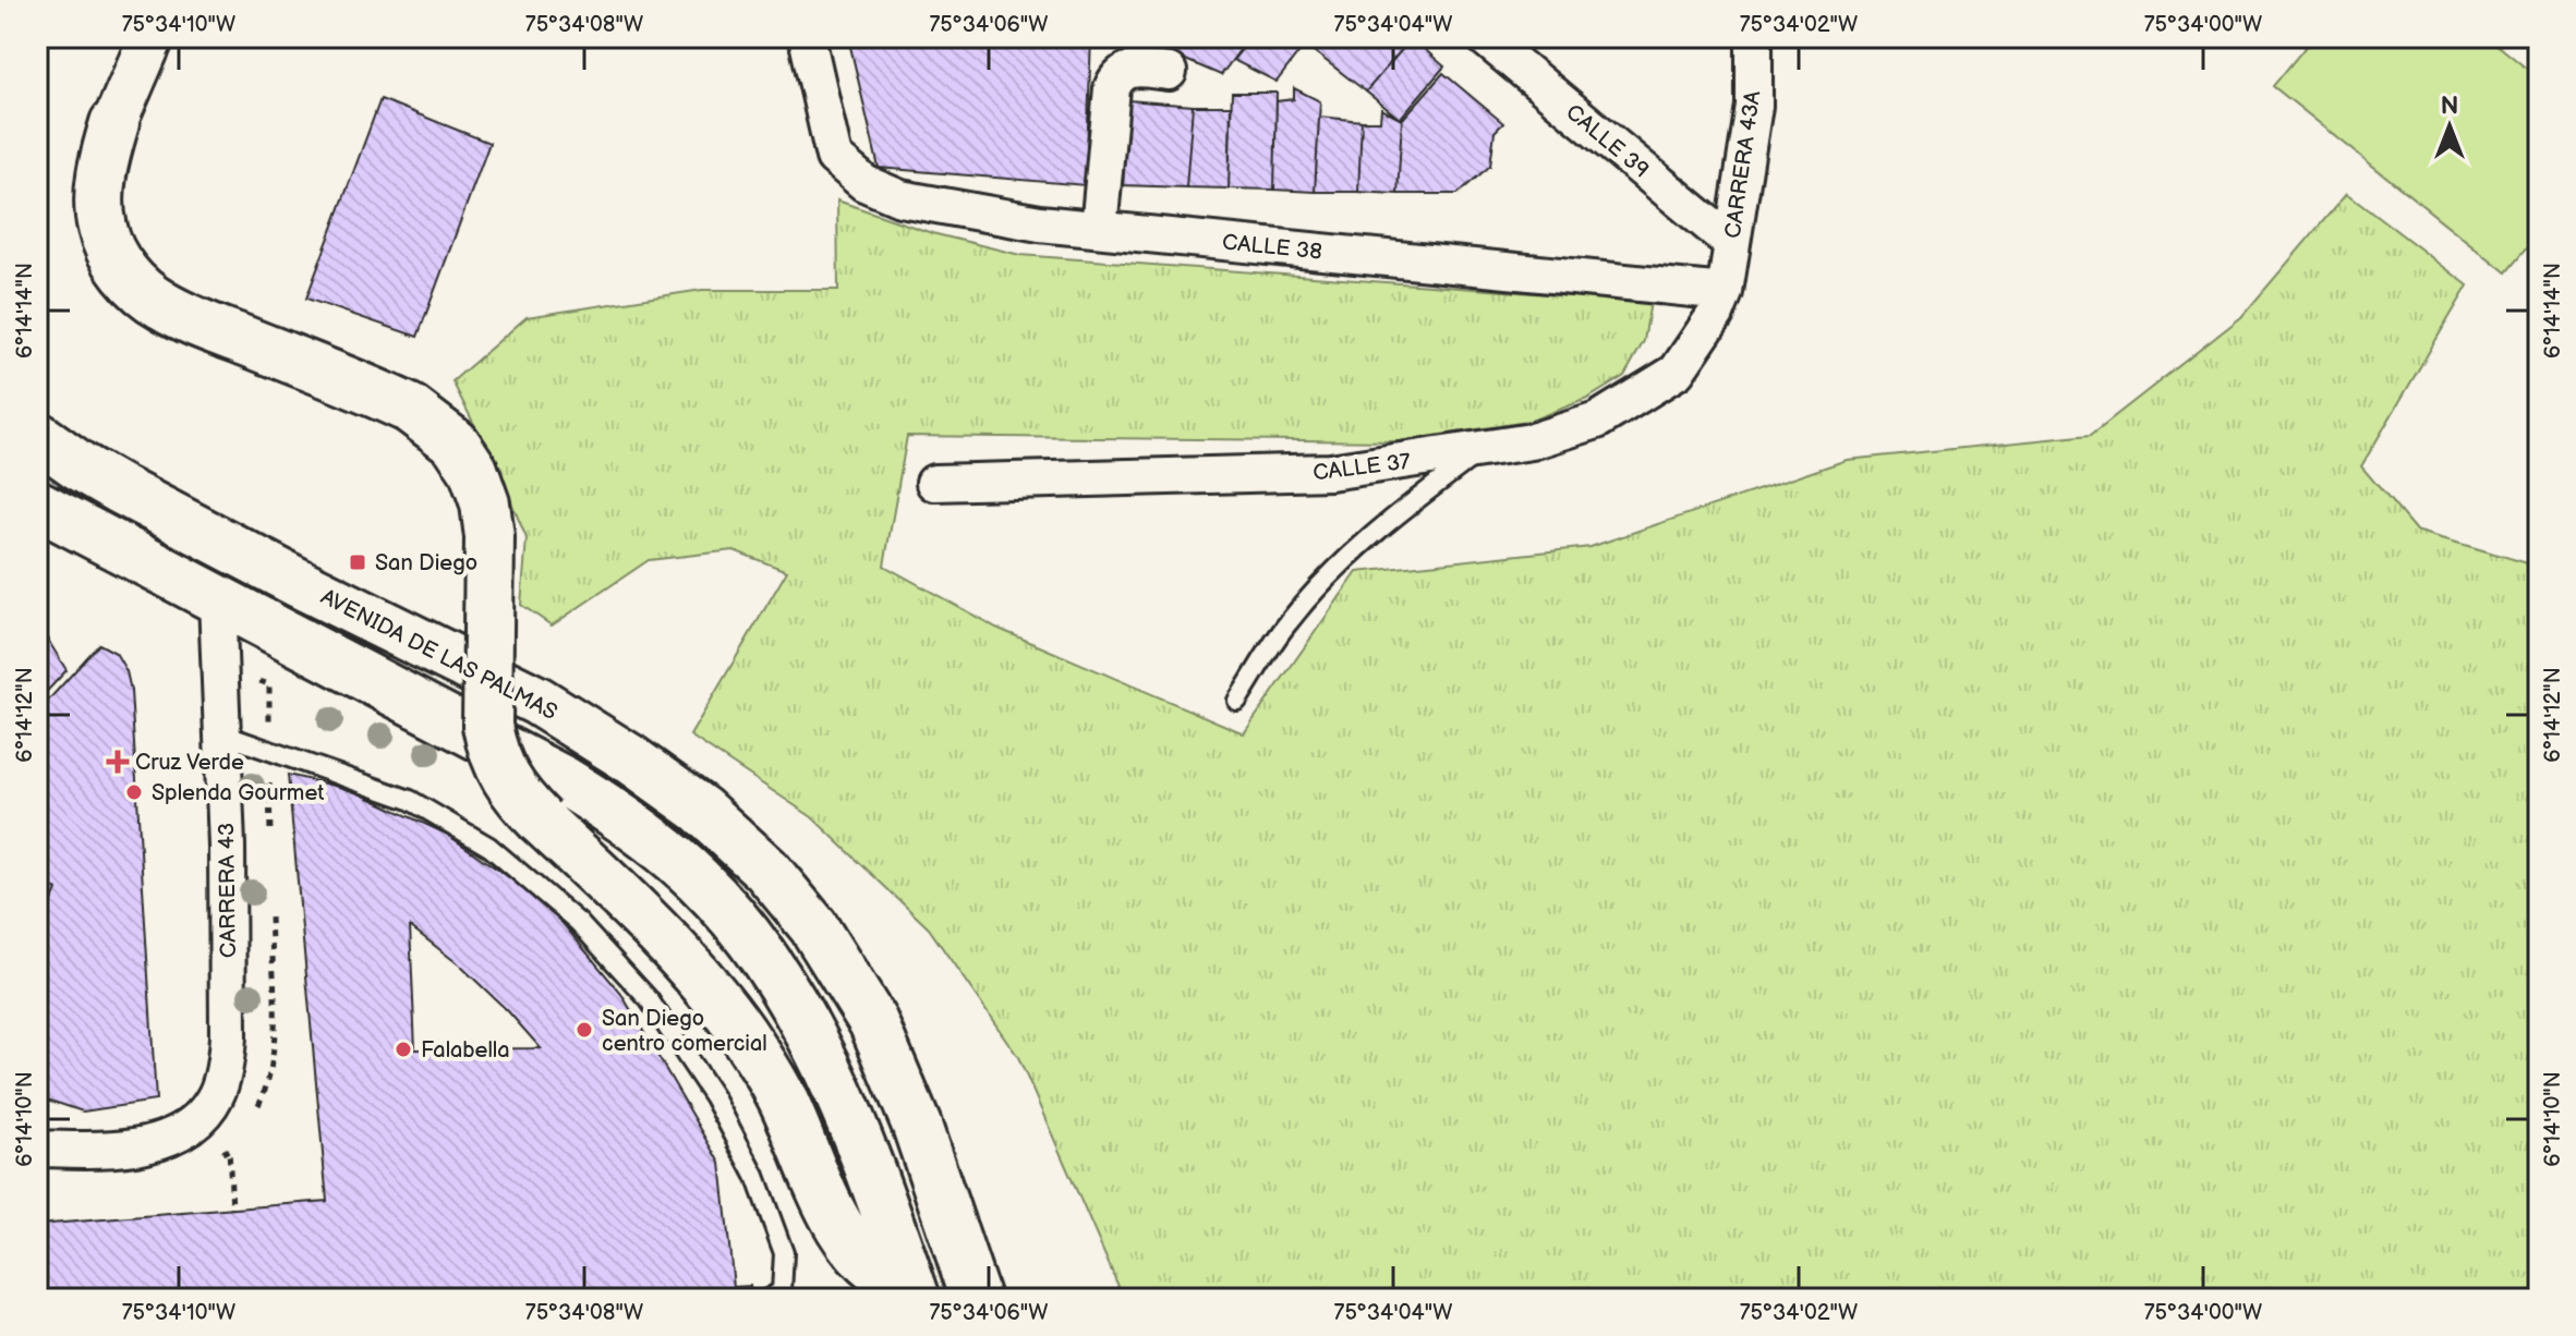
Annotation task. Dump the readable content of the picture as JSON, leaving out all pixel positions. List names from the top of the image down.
{
  "streets": {
    "main road": ["AVENIDA DE LAS PALMAS"],
    "street": [
      "CALLE 39",
      "CARRERA 43A",
      "CALLE 38",
      "CALLE 37",
      "CARRERA 43"
    ]
  },
  "crossings": [
    ["CALLE 39", "CARRERA 43A"],
    ["CARRERA 43A", "CALLE 38"],
    ["CARRERA 43A", "CALLE 37"],
    ["CALLE 38", "CALLE 37"]
  ],
  "places": {
    "transit": ["San Diego"],
    "health": ["Cruz Verde"],
    "other": ["Splenda Gourmet", "San Diego centro comercial", "Falabella"]
  },
  "north": "top",
  "coordinates": [
    "75°34'10\"W",
    "75°34'08\"W",
    "75°34'06\"W",
    "75°34'04\"W",
    "75°34'02\"W",
    "75°34'00\"W",
    "6°14'14\"N",
    "6°14'12\"N",
    "6°14'10\"N"
  ]
}
